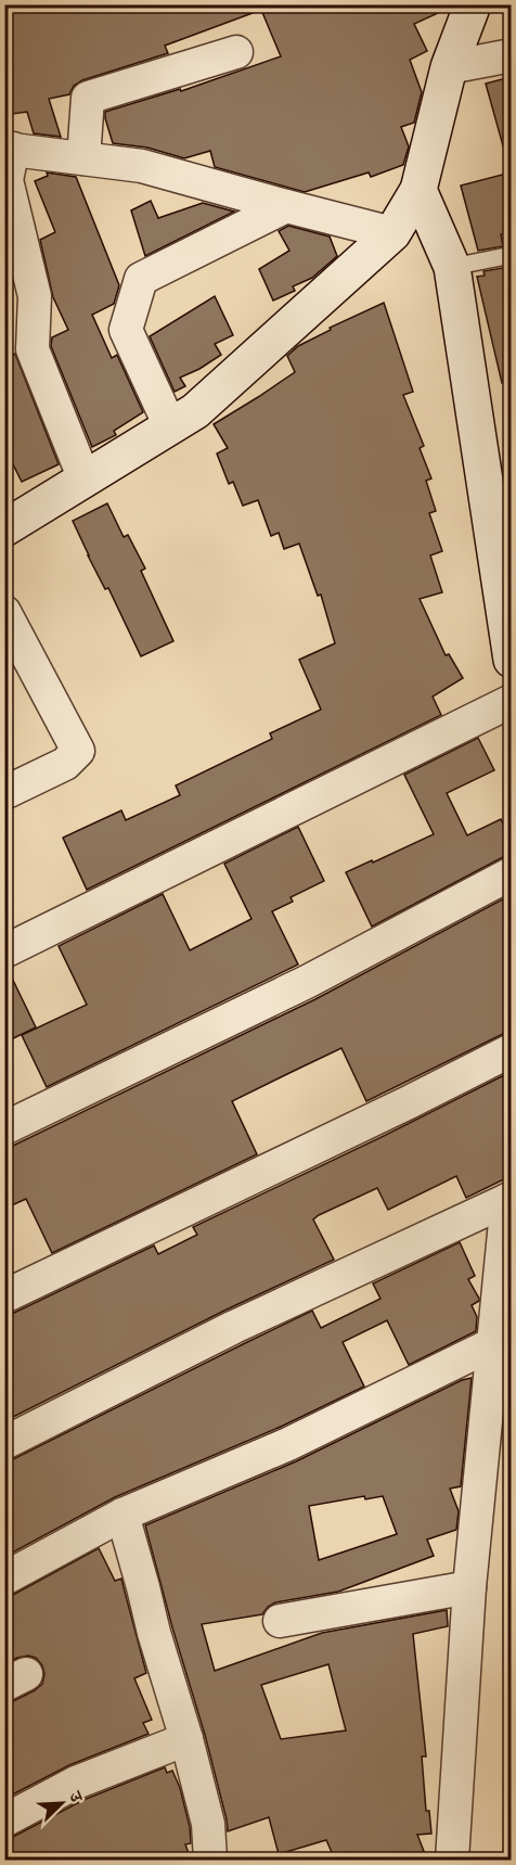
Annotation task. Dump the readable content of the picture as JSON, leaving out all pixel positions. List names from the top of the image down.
{
  "north": "top right"
}
